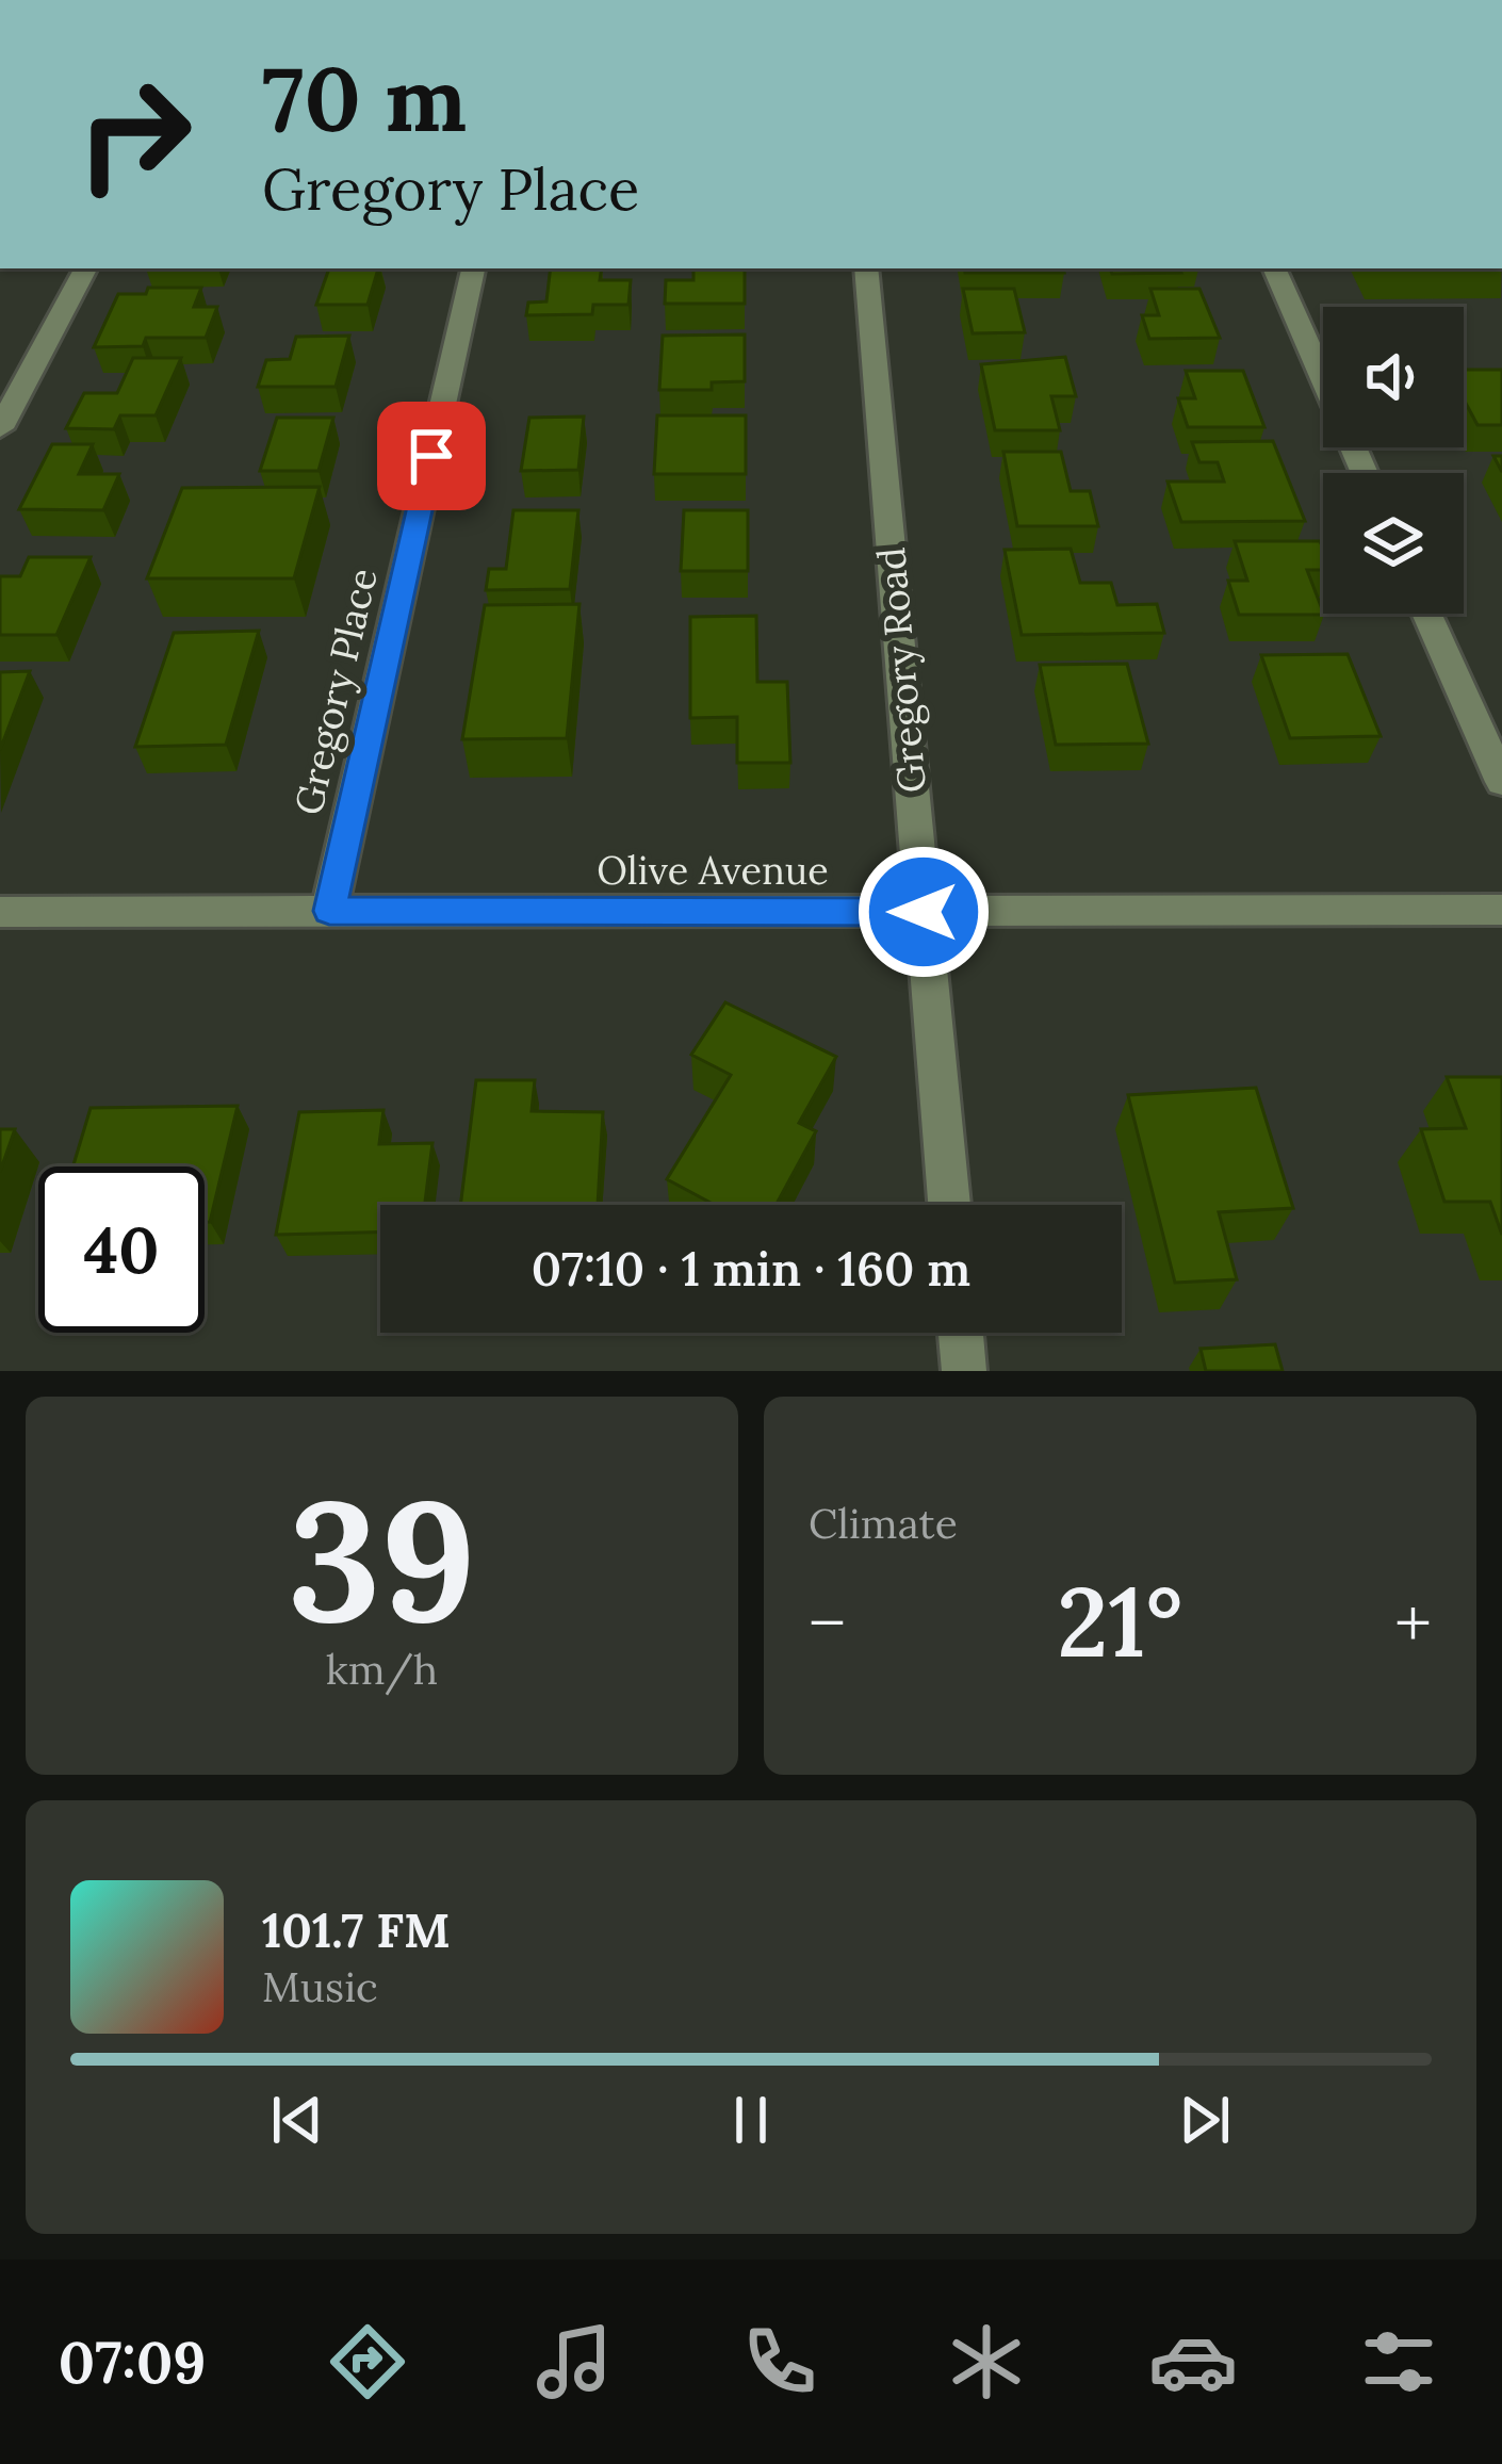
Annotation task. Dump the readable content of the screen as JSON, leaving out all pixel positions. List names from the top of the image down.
{
  "streets": {
    "street": ["Gregory Road", "Gregory Place", "Olive Avenue"]
  },
  "crossings": [
    ["Gregory Road", "Olive Avenue"],
    ["Gregory Place", "Olive Avenue"]
  ],
  "page": {
    "turn": ["70 m", "Gregory Place"],
    "limit": "40",
    "trip": "07:10 · 1 min · 160 m",
    "tile": [
      ["39", "km/h"],
      "Climate"
    ],
    "heat": ["−", "21°", "+"],
    "song": ["101.7 FM", "Music"],
    "tabs": "07:09"
  }
}
